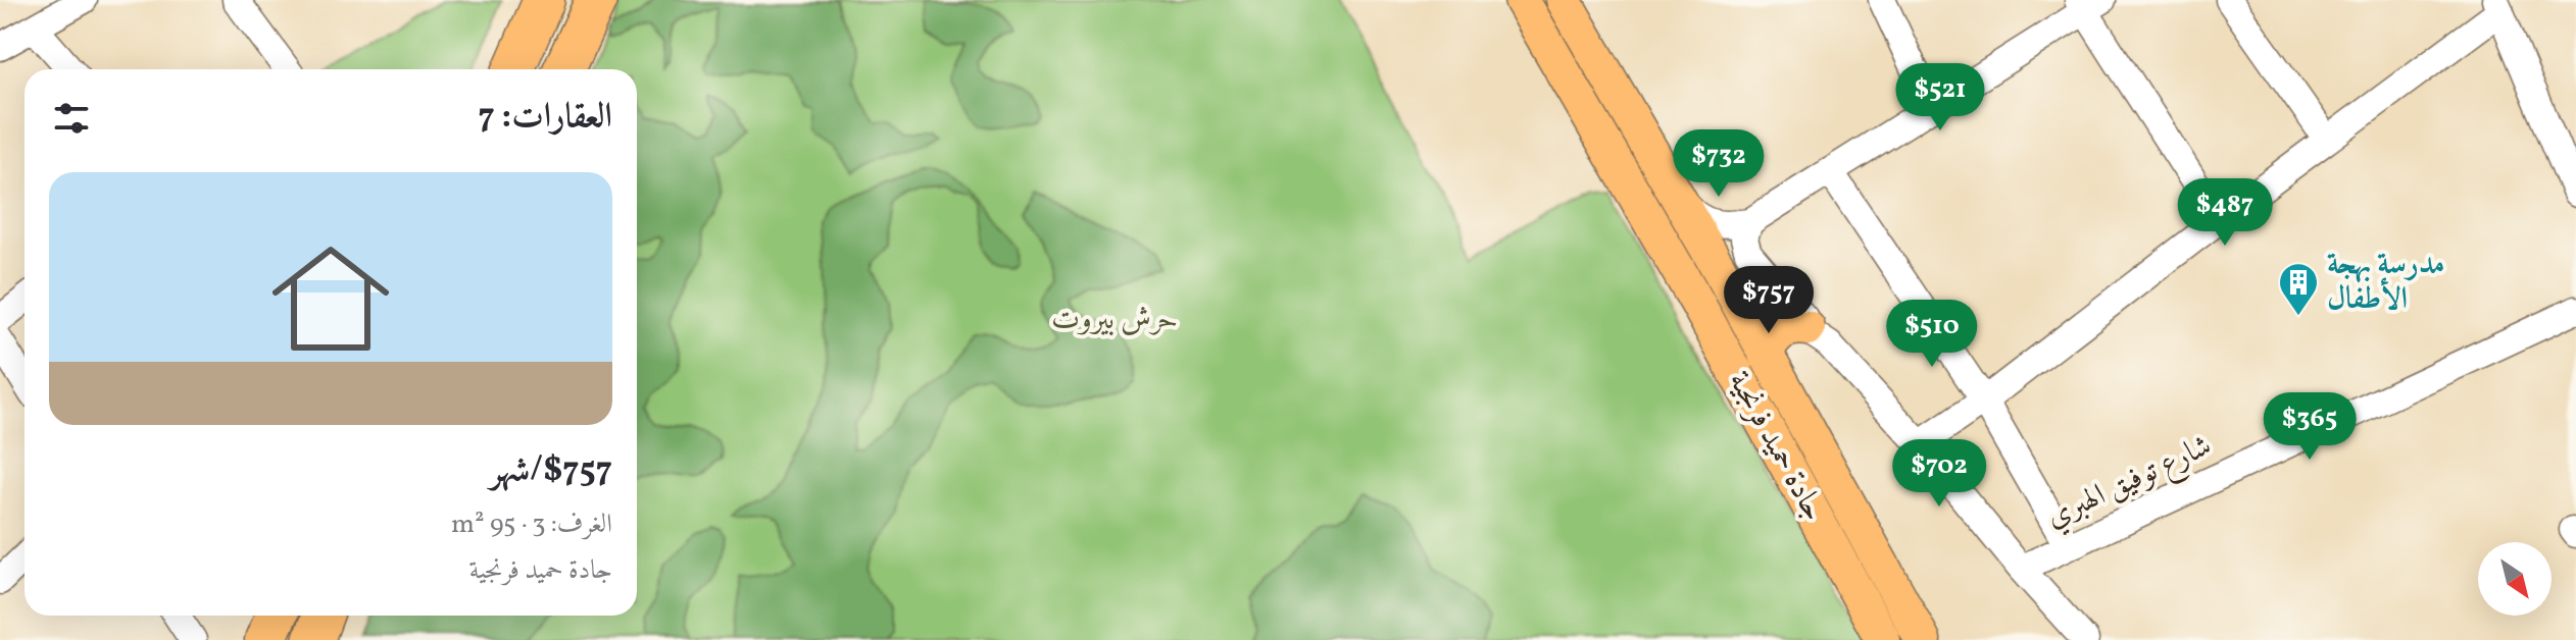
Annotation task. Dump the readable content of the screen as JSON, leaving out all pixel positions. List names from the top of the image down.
{
  "streets": {
    "main road": ["جادة حميد فرنجية"],
    "street": ["شارع توفيق الهبري"]
  },
  "parks": ["حرش بيروت"],
  "places": {
    "building": ["مدرسة بهجة الأطفال"]
  },
  "north": "bottom right",
  "page": {
    "price": [
      "$521",
      "$732",
      "$487",
      "$757",
      "$510",
      "$365",
      "$702"
    ],
    "heading": "العقارات: 7",
    "list": [
      {
        "name": "$757/شهر",
        "note": "الغرف: 3 · 95 m² · جادة حميد فرنجية"
      }
    ]
  }
}
